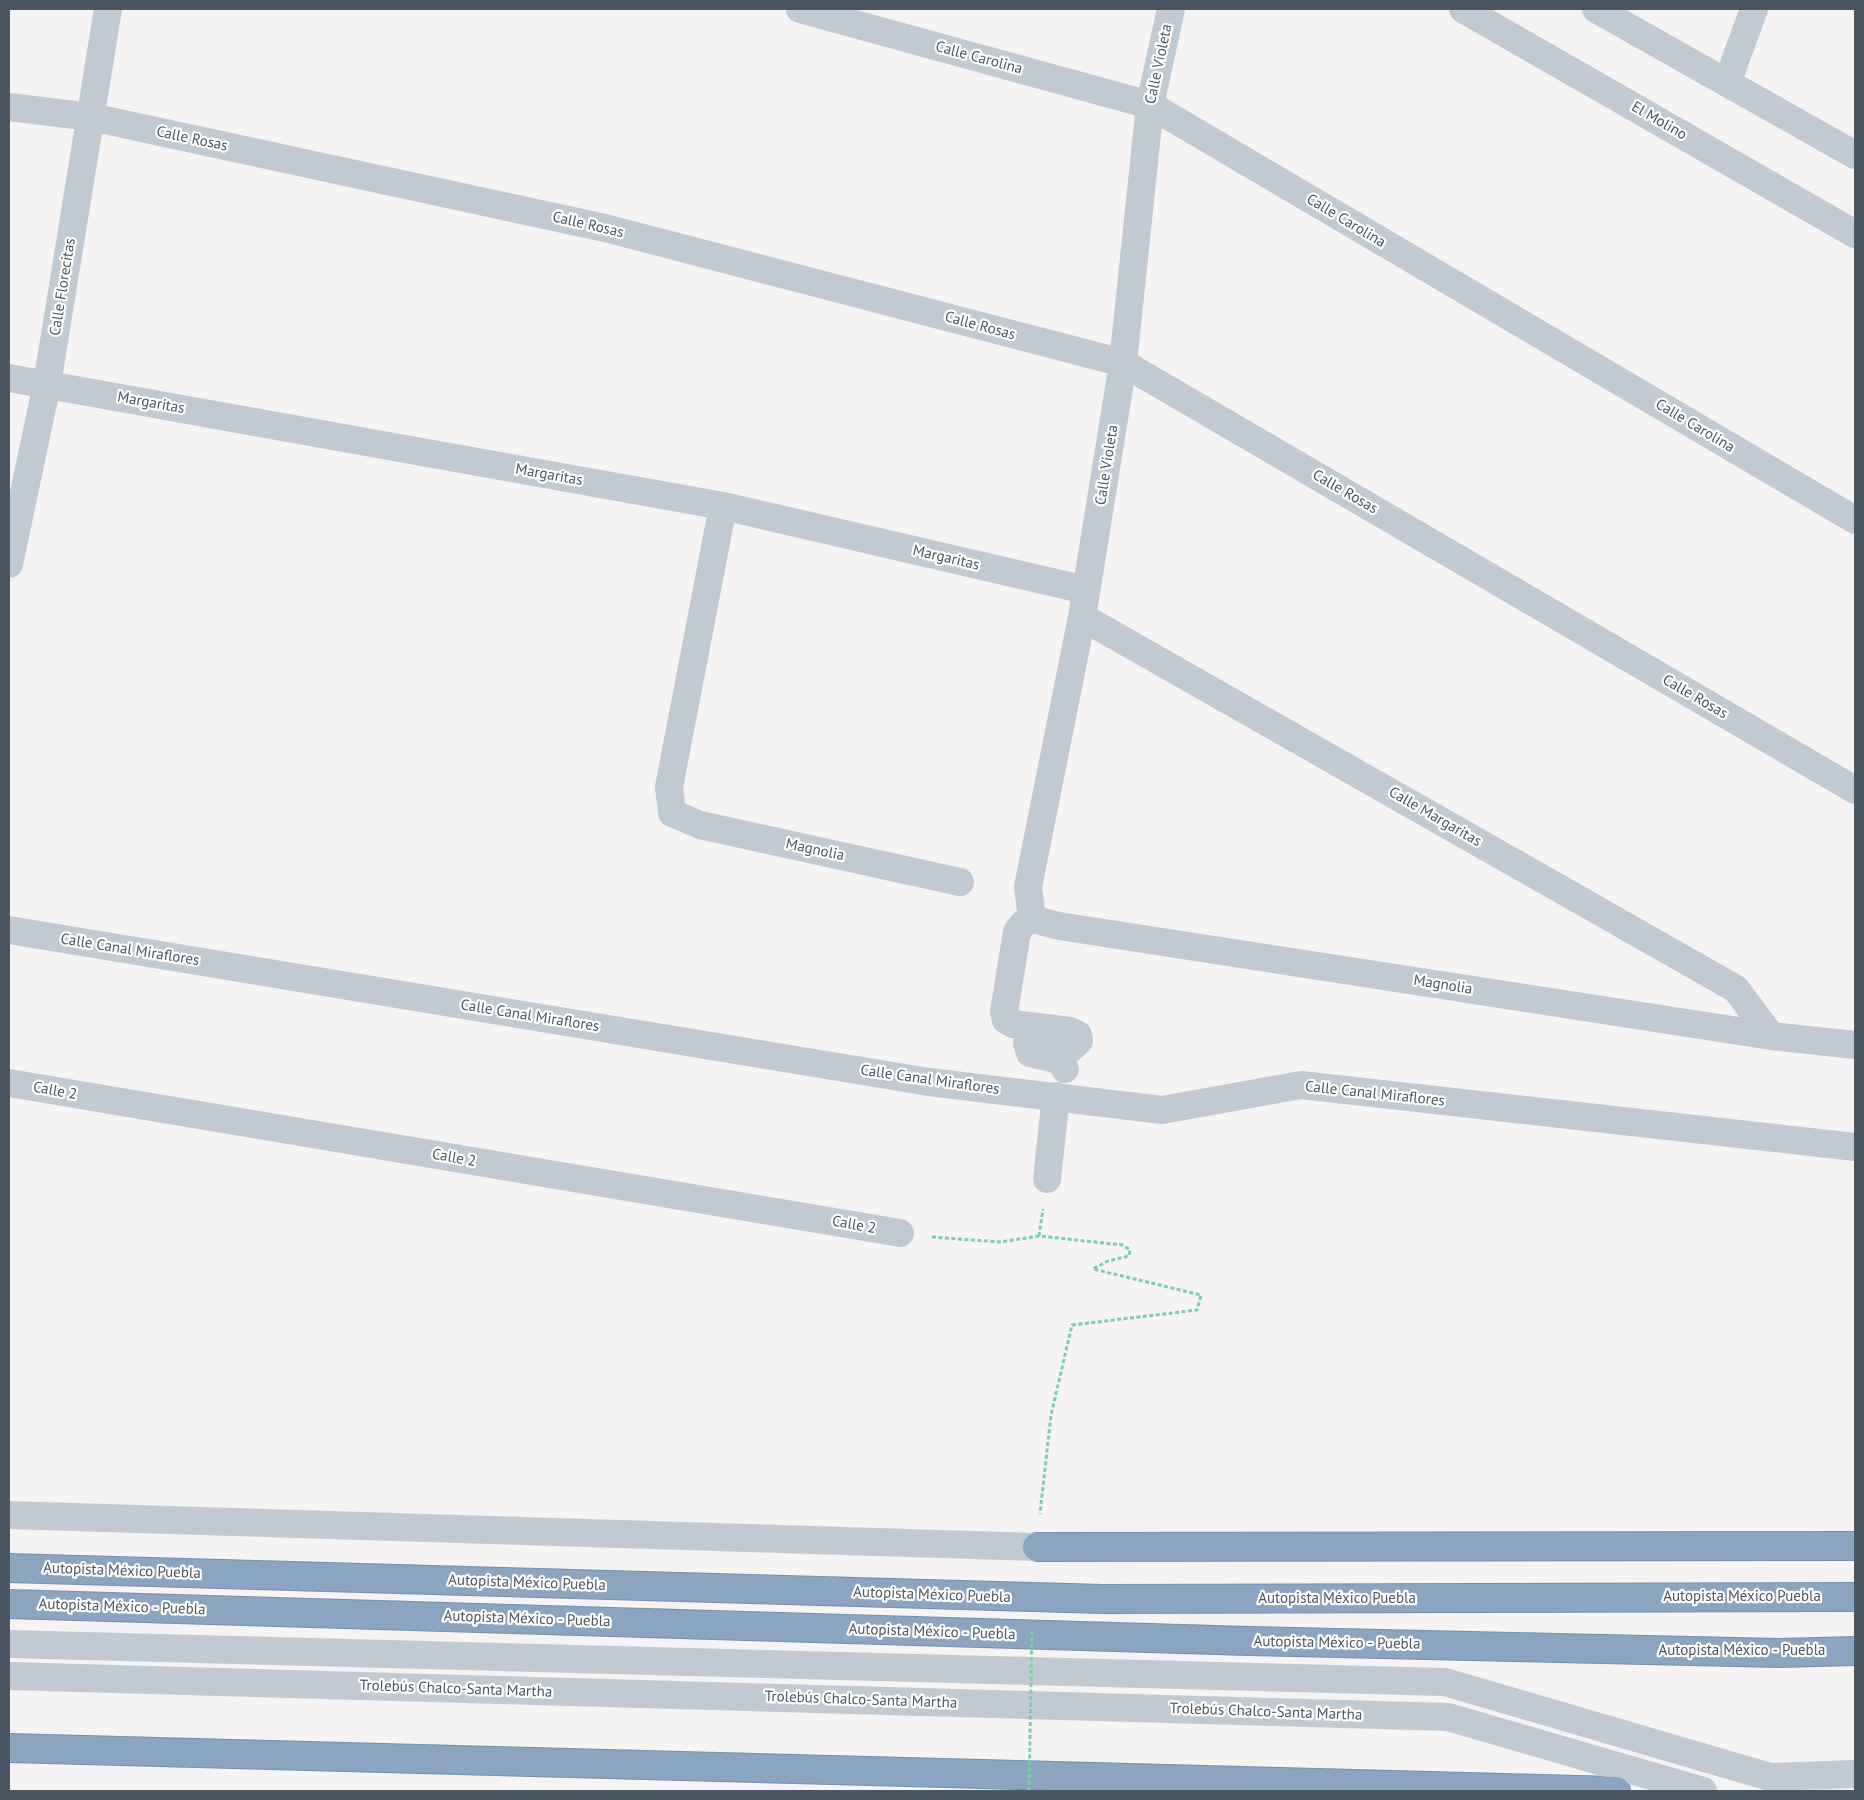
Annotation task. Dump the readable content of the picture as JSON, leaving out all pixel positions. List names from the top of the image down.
{
  "streets": {
    "highway": ["Autopista México Puebla", "Autopista México - Puebla"],
    "street": [
      "Calle Carolina",
      "Calle Violeta",
      "El Molino",
      "Calle Rosas",
      "Calle Florecitas",
      "Margaritas",
      "Calle Margaritas",
      "Magnolia",
      "Calle Canal Miraflores",
      "Calle 2",
      "Trolebús Chalco-Santa Martha"
    ]
  },
  "crossings": [
    ["Calle Carolina", "Calle Violeta"],
    ["Calle Violeta", "Calle Rosas"],
    ["Calle Violeta", "Margaritas"],
    ["Calle Violeta", "Calle Margaritas"],
    ["Calle Violeta", "Magnolia"],
    ["Calle Rosas", "Calle Florecitas"],
    ["Calle Florecitas", "Margaritas"],
    ["Margaritas", "Magnolia"],
    ["Calle Margaritas", "Magnolia"]
  ]
}
